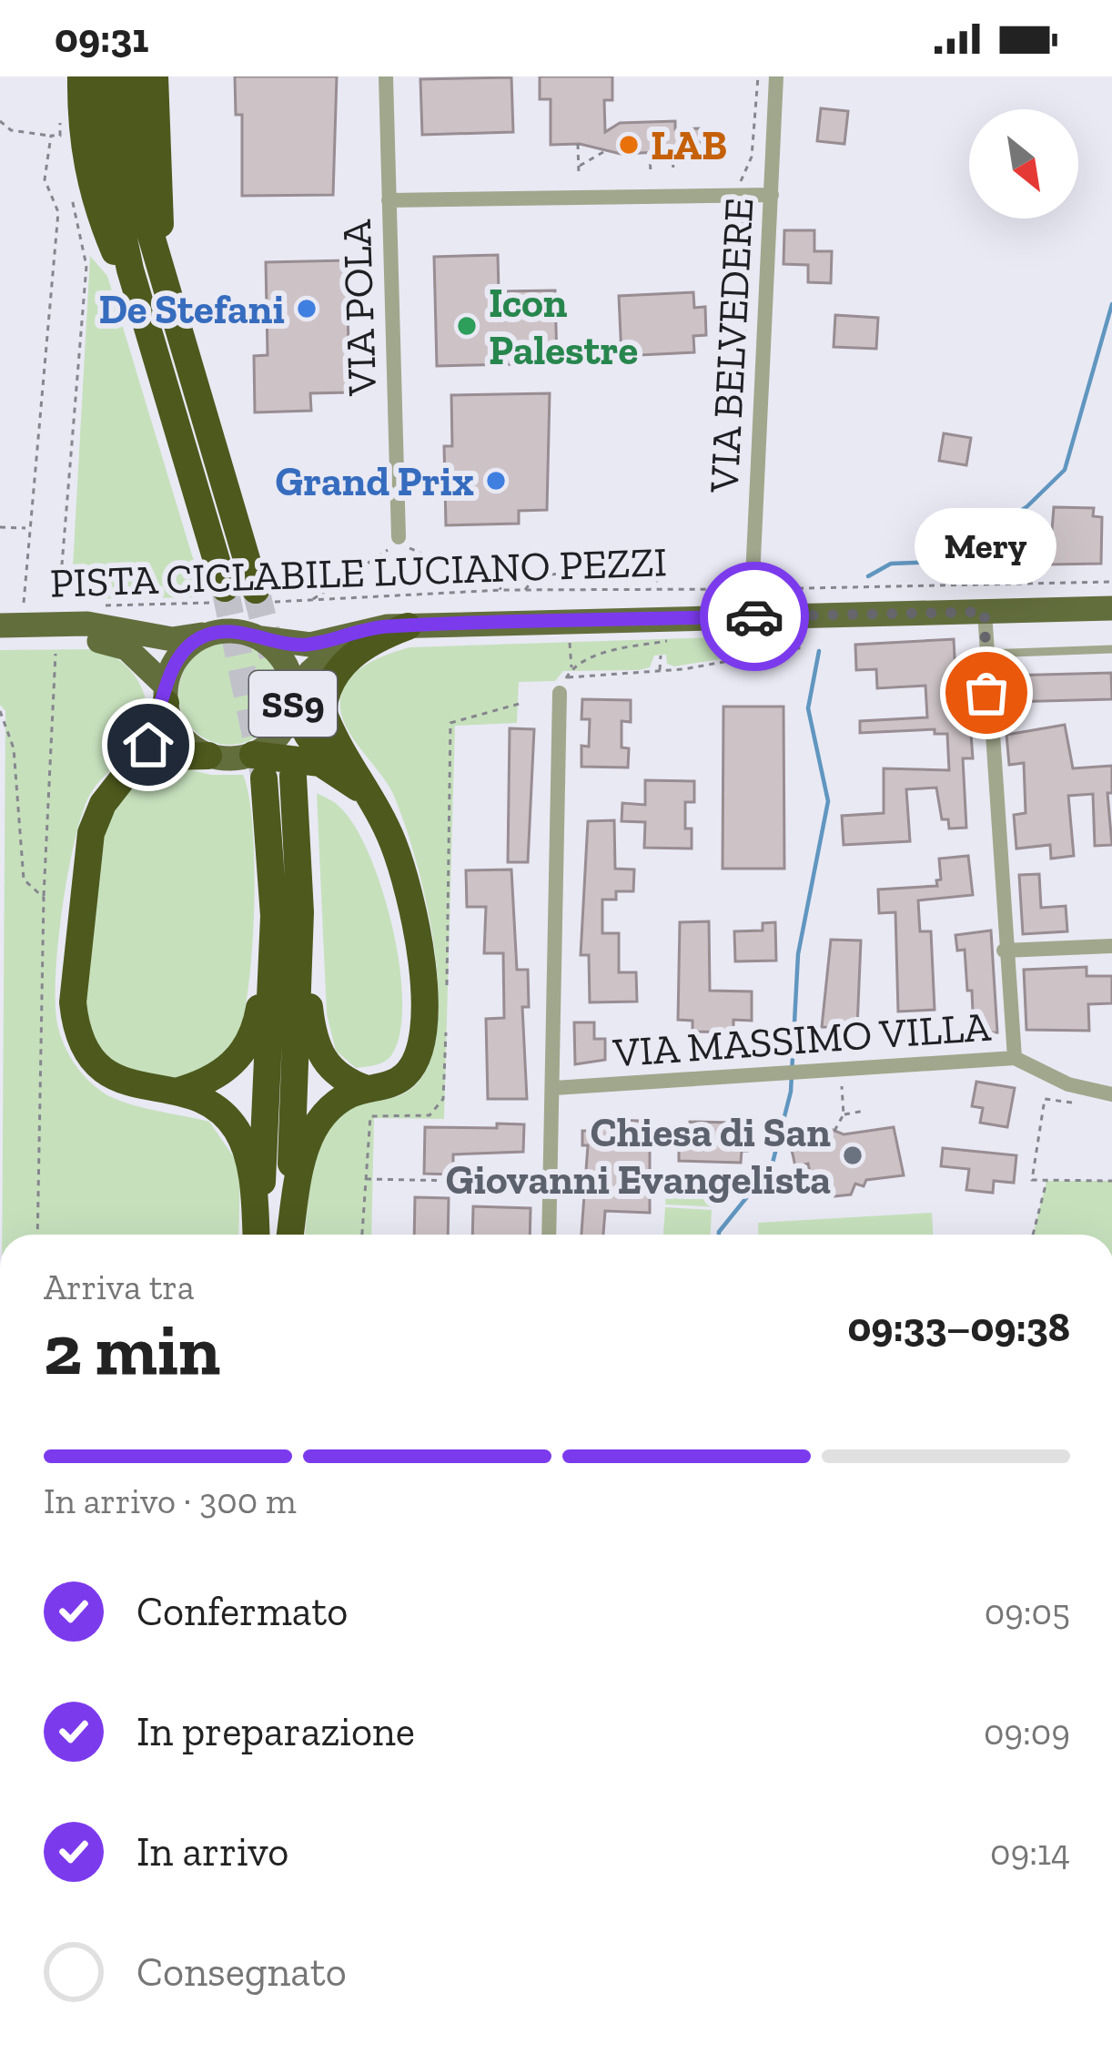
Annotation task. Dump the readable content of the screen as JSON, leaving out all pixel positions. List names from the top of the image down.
{
  "streets": {
    "main road": ["SS9"],
    "street": ["VIA POLA", "VIA BELVEDERE", "VIA MASSIMO VILLA"],
    "path": ["PISTA CICLABILE LUCIANO PEZZI"]
  },
  "crossings": [
    ["VIA BELVEDERE", "PISTA CICLABILE LUCIANO PEZZI"],
    ["VIA BELVEDERE", "SS9"]
  ],
  "places": [
    "LAB",
    "De Stefani",
    "Icon Palestre",
    "Grand Prix",
    "Mery",
    "Chiesa di San Giovanni Evangelista"
  ],
  "north": "bottom right",
  "page": {
    "status": "09:31",
    "bubble": "Mery",
    "heading": ["2 min", "Arriva tra", "09:33–09:38"],
    "bar": "In arrivo · 300 m",
    "list": [
      ["Confermato", "09:05"],
      ["In preparazione", "09:09"],
      ["In arrivo", "09:14"],
      "Consegnato"
    ]
  }
}
